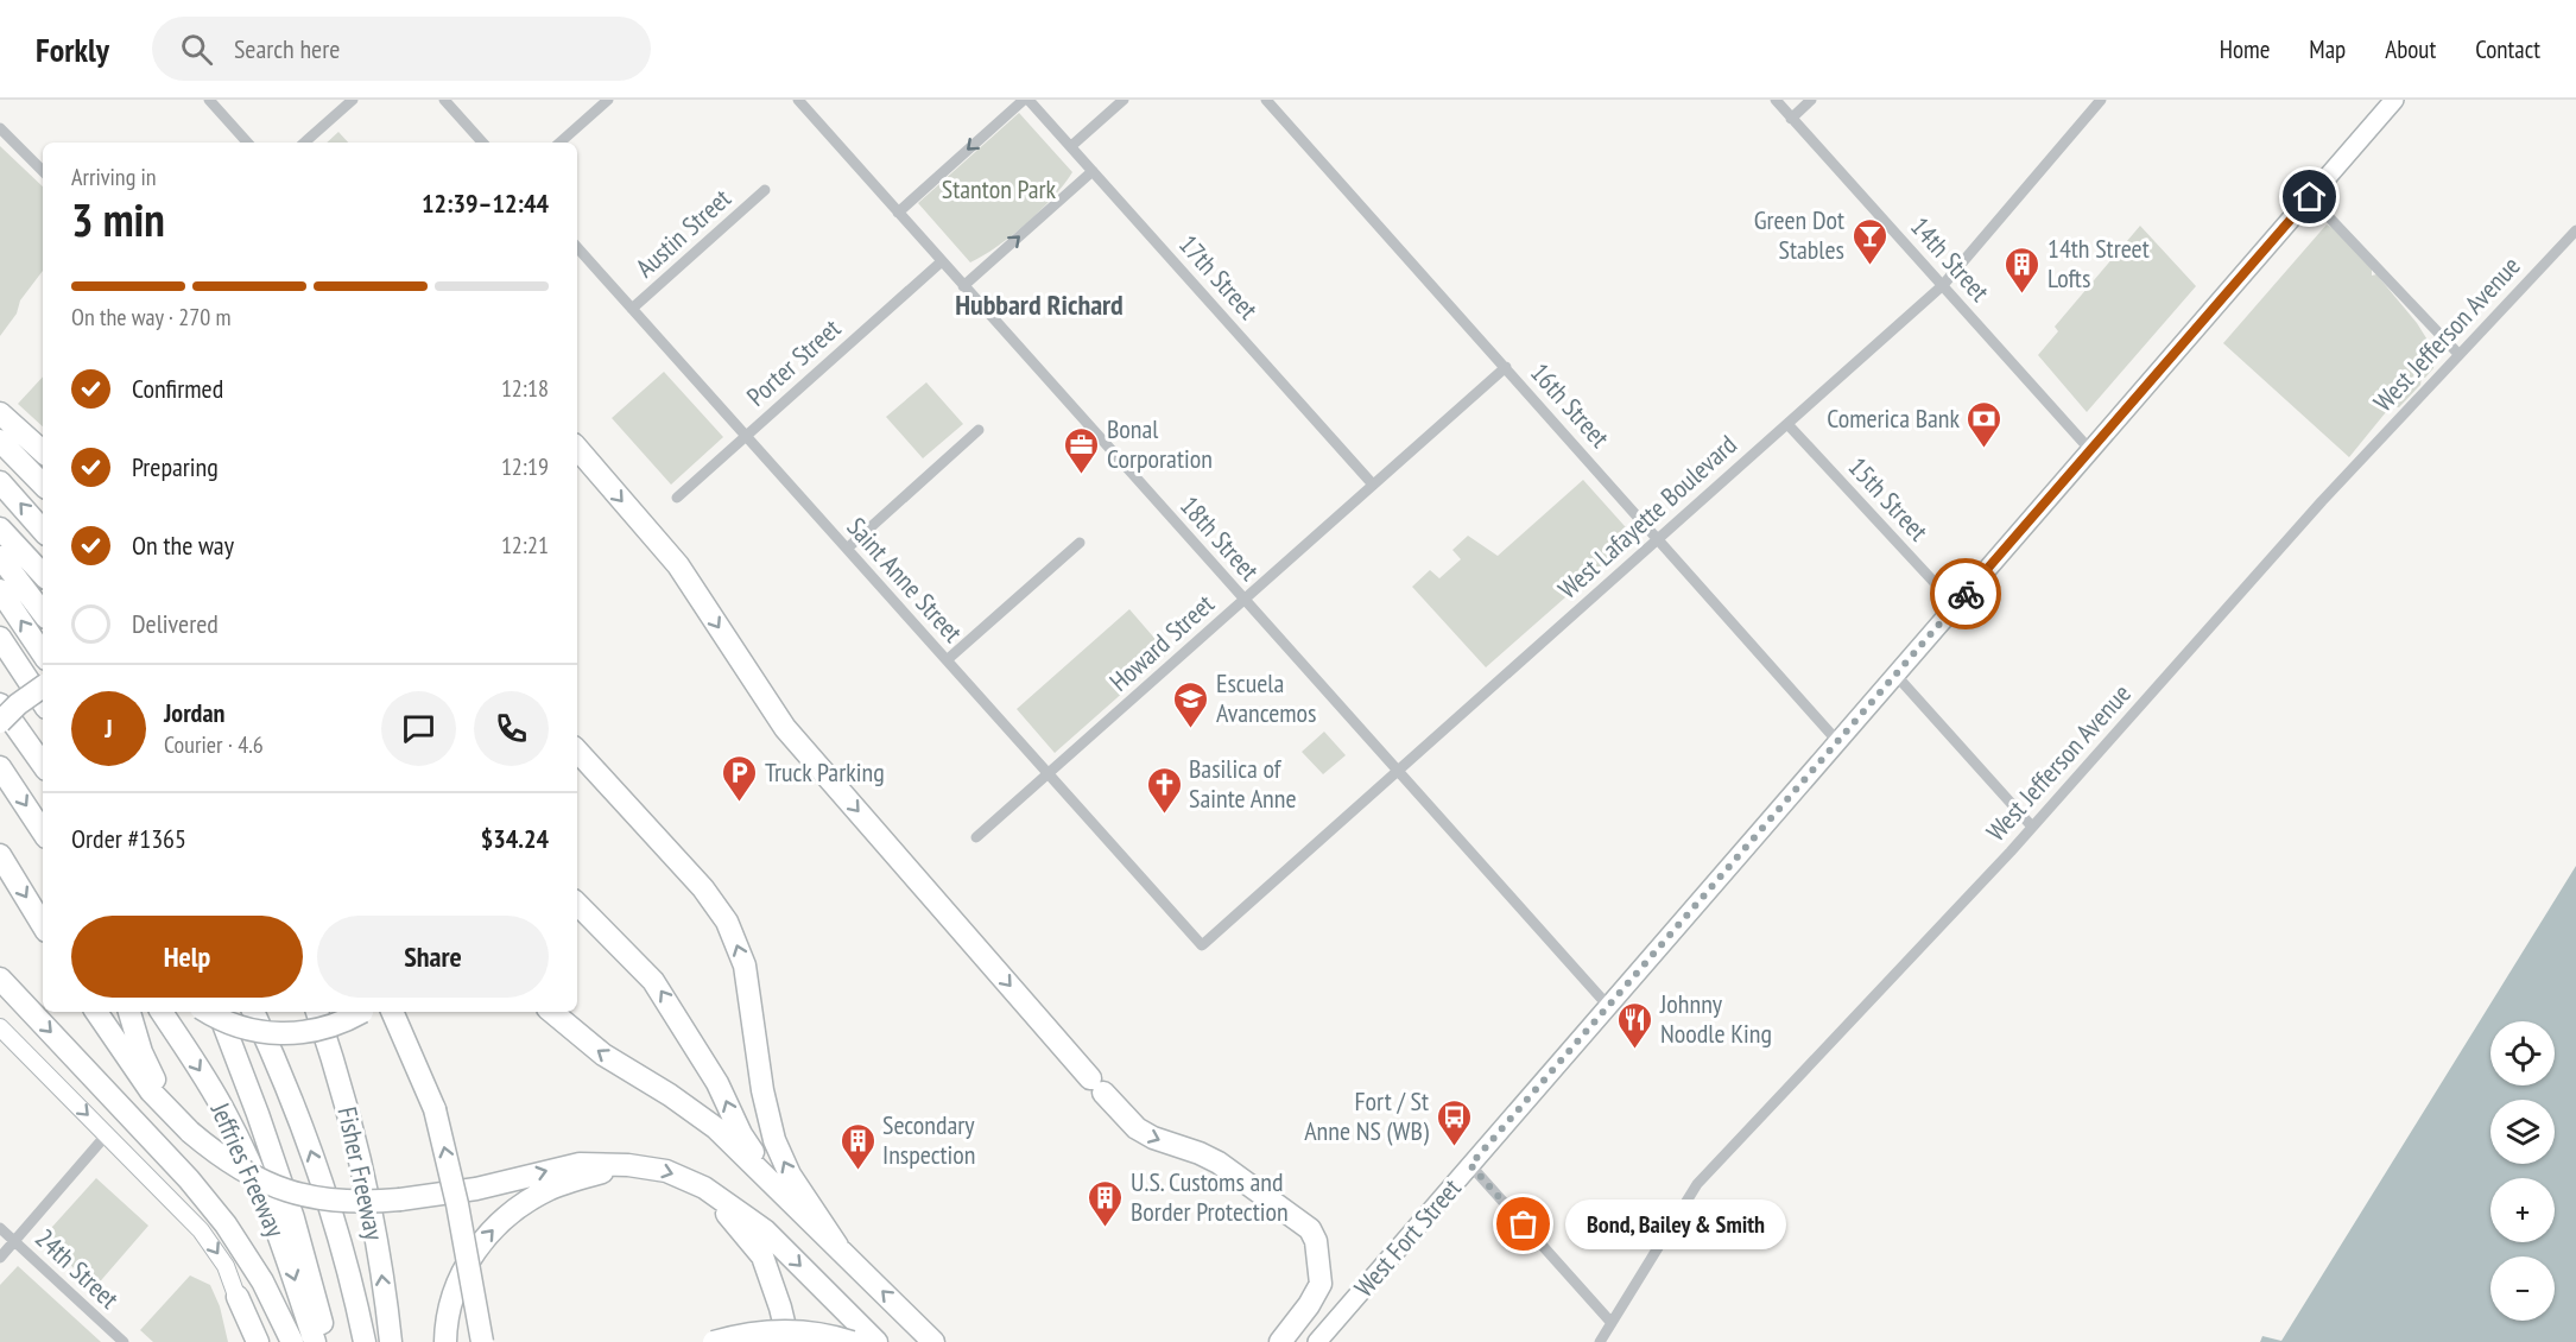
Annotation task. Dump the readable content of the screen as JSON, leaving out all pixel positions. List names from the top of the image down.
{
  "streets": {
    "highway": ["Jeffries Freeway", "Fisher Freeway"],
    "main road": ["West Fort Street"],
    "street": [
      "Austin Street",
      "14th Street",
      "17th Street",
      "West Jefferson Avenue",
      "Porter Street",
      "16th Street",
      "15th Street",
      "West Lafayette Boulevard",
      "18th Street",
      "Saint Anne Street",
      "Howard Street",
      "24th Street"
    ]
  },
  "crossings": [
    ["Austin Street", "Saint Anne Street"],
    ["14th Street", "West Lafayette Boulevard"],
    ["14th Street", "West Fort Street"],
    ["17th Street", "Howard Street"],
    ["Porter Street", "18th Street"],
    ["Porter Street", "Saint Anne Street"],
    ["16th Street", "West Lafayette Boulevard"],
    ["16th Street", "Howard Street"],
    ["16th Street", "West Fort Street"],
    ["15th Street", "West Lafayette Boulevard"],
    ["15th Street", "West Fort Street"],
    ["West Lafayette Boulevard", "18th Street"],
    ["West Lafayette Boulevard", "Saint Anne Street"],
    ["18th Street", "Howard Street"],
    ["18th Street", "West Fort Street"],
    ["Saint Anne Street", "Howard Street"]
  ],
  "districts": ["Hubbard Richard"],
  "parks": ["Stanton Park"],
  "places": {
    "bar": ["Green Dot Stables"],
    "building": ["14th Street Lofts", "Secondary Inspection", "U.S. Customs and Border Protection"],
    "bank": ["Comerica Bank"],
    "office": ["Bonal Corporation"],
    "school or university": ["Escuela Avancemos"],
    "parking": ["Truck Parking"],
    "church": ["Basilica of Sainte Anne"],
    "restaurant": ["Johnny Noodle King"],
    "bus stop": ["Fort / St Anne NS (WB)"],
    "other": ["Bond, Bailey & Smith"]
  },
  "page": {
    "header": "Forkly",
    "search": "Search here",
    "nav": [
      "Home",
      "Map",
      "About",
      "Contact"
    ],
    "heading": ["3 min", "Arriving in", "12:39–12:44"],
    "panel": [
      "Jordan",
      "Courier · 4.6",
      "Order #1365",
      "$34.24"
    ],
    "bar": "On the way · 270 m",
    "list": [
      ["Confirmed", "12:18"],
      ["Preparing", "12:19"],
      ["On the way", "12:21"],
      "Delivered"
    ],
    "round": "J",
    "buttons": ["Help", "Share"],
    "map_buttons": ["+", "−"],
    "bubble": "Bond, Bailey & Smith"
  }
}
